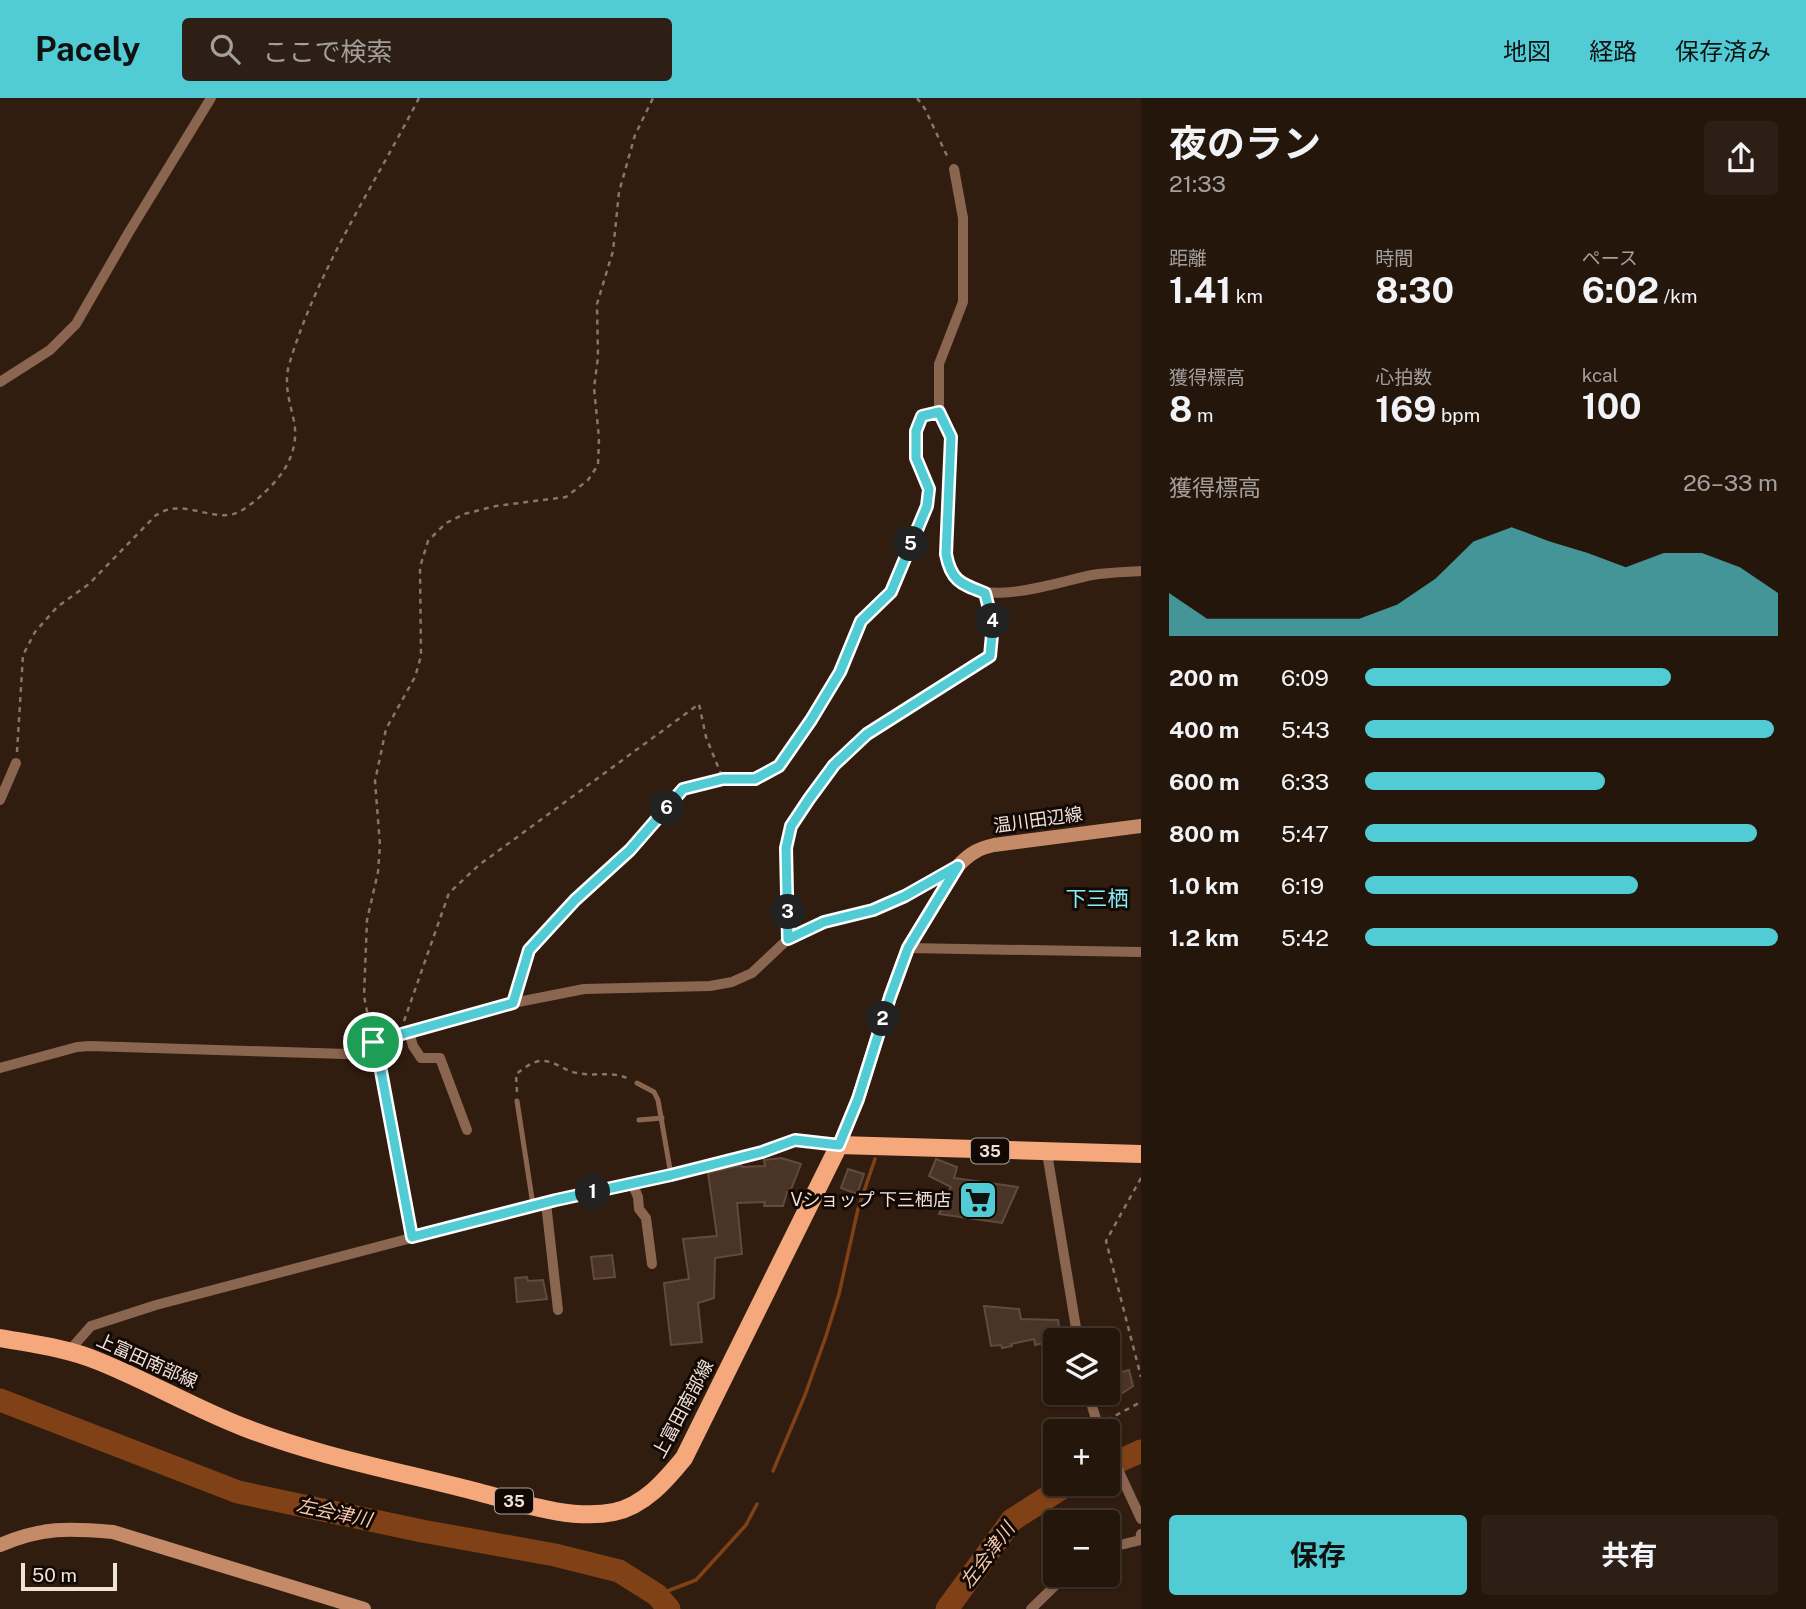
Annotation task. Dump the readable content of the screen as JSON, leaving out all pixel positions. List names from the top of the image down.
{
  "streets": {
    "main road": ["温川田辺線", "35", "上富田南部線"]
  },
  "crossings": [
    ["温川田辺線", "35"],
    ["温川田辺線", "上富田南部線"],
    ["35", "上富田南部線"]
  ],
  "districts": ["下三栖"],
  "water": ["左会津川"],
  "places": {
    "supermarket": ["Vショップ 下三栖店"]
  },
  "scale_bar": "50 m",
  "page": {
    "header": "Pacely",
    "search": "ここで検索",
    "nav": ["地図", "経路", "保存済み"],
    "heading": ["夜のラン", "21:33"],
    "stats": [
      ["距離", "1.41 km"],
      ["時間", "8:30"],
      ["ペース", "6:02 /km"],
      ["獲得標高", "8 m"],
      ["心拍数", "169 bpm"],
      ["kcal", "100"]
    ],
    "chart": ["獲得標高", "26–33 m"],
    "pins": [
      "5",
      "4",
      "6",
      "3",
      "2",
      "1"
    ],
    "list": [
      {
        "name": "200 m",
        "note": "6:09"
      },
      {
        "name": "400 m",
        "note": "5:43"
      },
      {
        "name": "600 m",
        "note": "6:33"
      },
      {
        "name": "800 m",
        "note": "5:47"
      },
      {
        "name": "1.0 km",
        "note": "6:19"
      },
      {
        "name": "1.2 km",
        "note": "5:42"
      }
    ],
    "map_buttons": ["+", "−"],
    "buttons": ["保存", "共有"],
    "scale": "50 m"
  }
}
